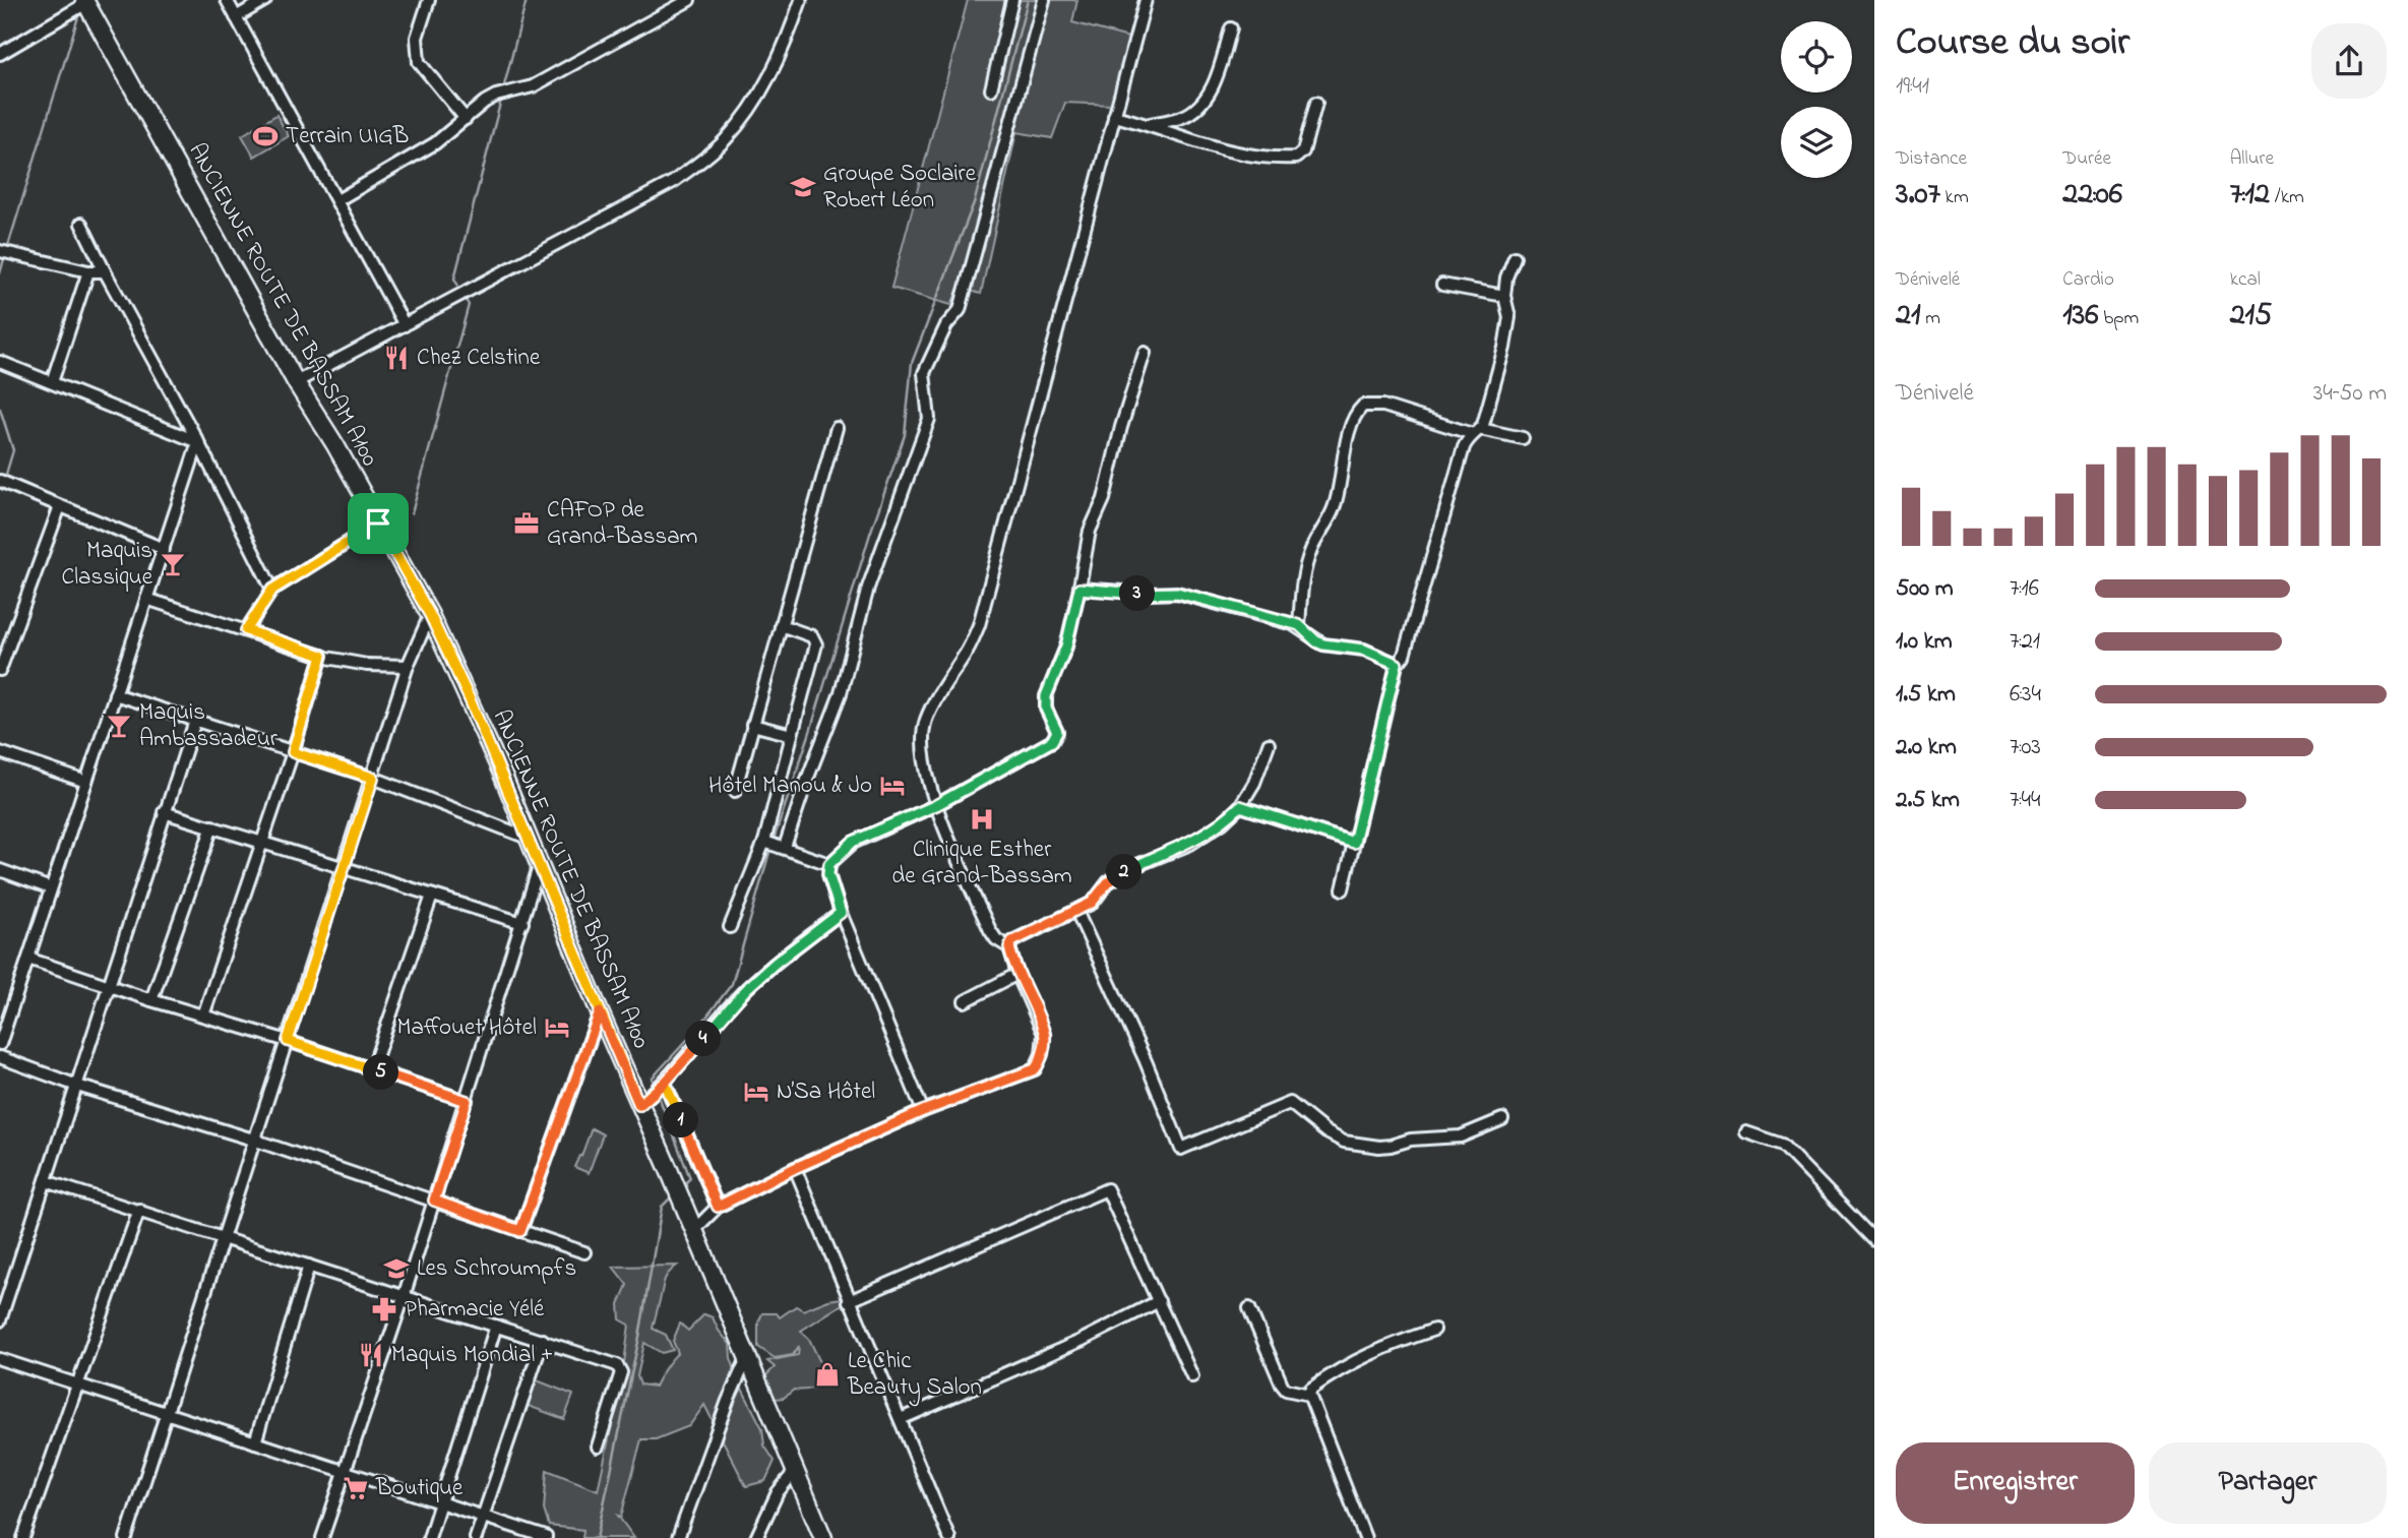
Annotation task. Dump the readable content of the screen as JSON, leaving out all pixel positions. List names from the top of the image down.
{
  "streets": {
    "main road": ["ANCIENNE ROUTE DE BASSAM A100"]
  },
  "places": {
    "sports": ["Terrain UIGB"],
    "school or university": ["Groupe Soclaire Robert Léon", "Les Schroumpfs"],
    "restaurant": ["Chez Celstine", "Maquis Mondial +"],
    "office": ["CAFOP de Grand-Bassam"],
    "bar": ["Maquis Classique", "Maquis Ambassadeur"],
    "hotel": ["Hôtel Manou & Jo", "Maffouet Hôtel", "N’Sa Hôtel"],
    "hospital": ["Clinique Esther de Grand-Bassam"],
    "pharmacy": ["Pharmacie Yélé"],
    "shop": ["Le Chic Beauty Salon"],
    "supermarket": ["Boutique"]
  },
  "page": {
    "heading": ["Course du soir", "19:41"],
    "stats": [
      ["Distance", "3.07 km"],
      ["Durée", "22:06"],
      ["Allure", "7:12 /km"],
      ["Dénivelé", "21 m"],
      ["Cardio", "136 bpm"],
      ["kcal", "215"]
    ],
    "chart": ["Dénivelé", "34–50 m"],
    "list": [
      {
        "name": "500 m",
        "note": "7:16"
      },
      {
        "name": "1.0 km",
        "note": "7:21"
      },
      {
        "name": "1.5 km",
        "note": "6:34"
      },
      {
        "name": "2.0 km",
        "note": "7:03"
      },
      {
        "name": "2.5 km",
        "note": "7:44"
      }
    ],
    "pins": [
      "3",
      "2",
      "4",
      "5",
      "1"
    ],
    "buttons": ["Enregistrer", "Partager"]
  }
}
